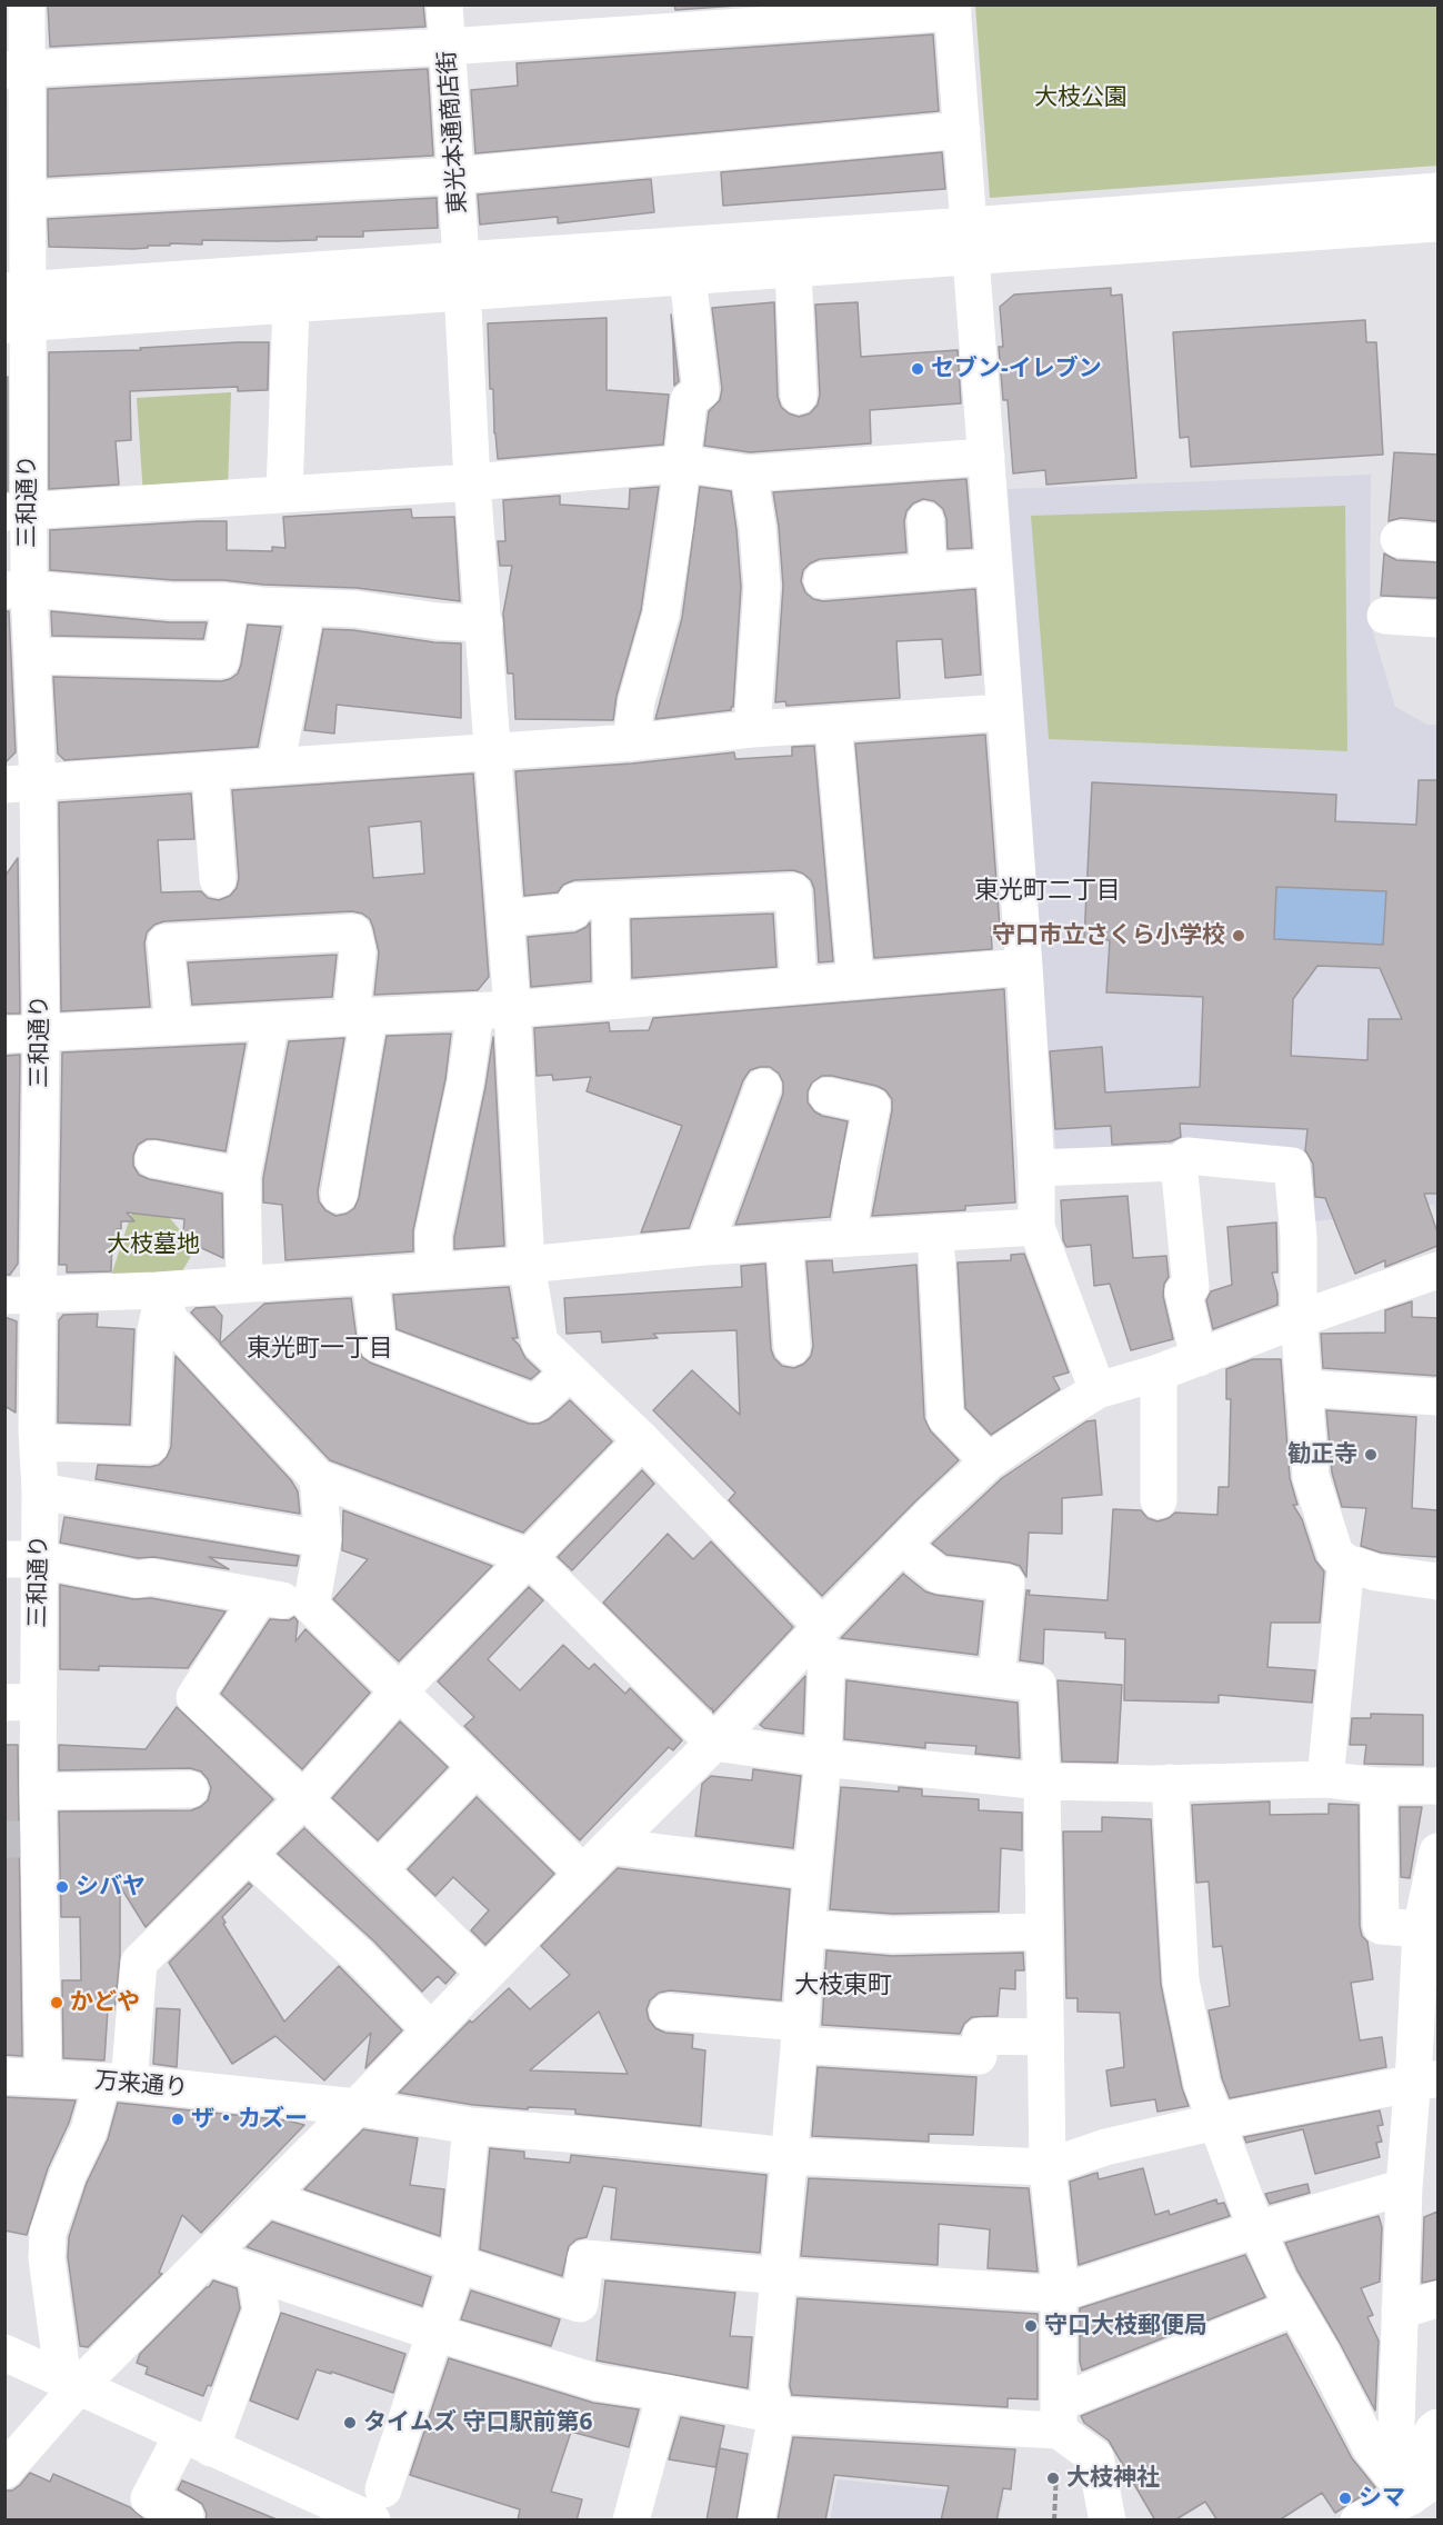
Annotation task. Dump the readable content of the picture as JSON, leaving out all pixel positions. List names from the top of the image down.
{
  "streets": {
    "street": ["東光本通商店街", "三和通り", "万来通り"]
  },
  "crossings": [
    ["三和通り", "万来通り"]
  ],
  "districts": ["東光町二丁目", "東光町一丁目", "大枝東町"],
  "parks": ["大枝公園", "大枝墓地"],
  "places": [
    "セブン-イレブン",
    "守口市立さくら小学校",
    "勧正寺",
    "シバヤ",
    "かどや",
    "ザ・カズー",
    "守口大枝郵便局",
    "タイムズ 守口駅前第6",
    "大枝神社",
    "シマ"
  ]
}
